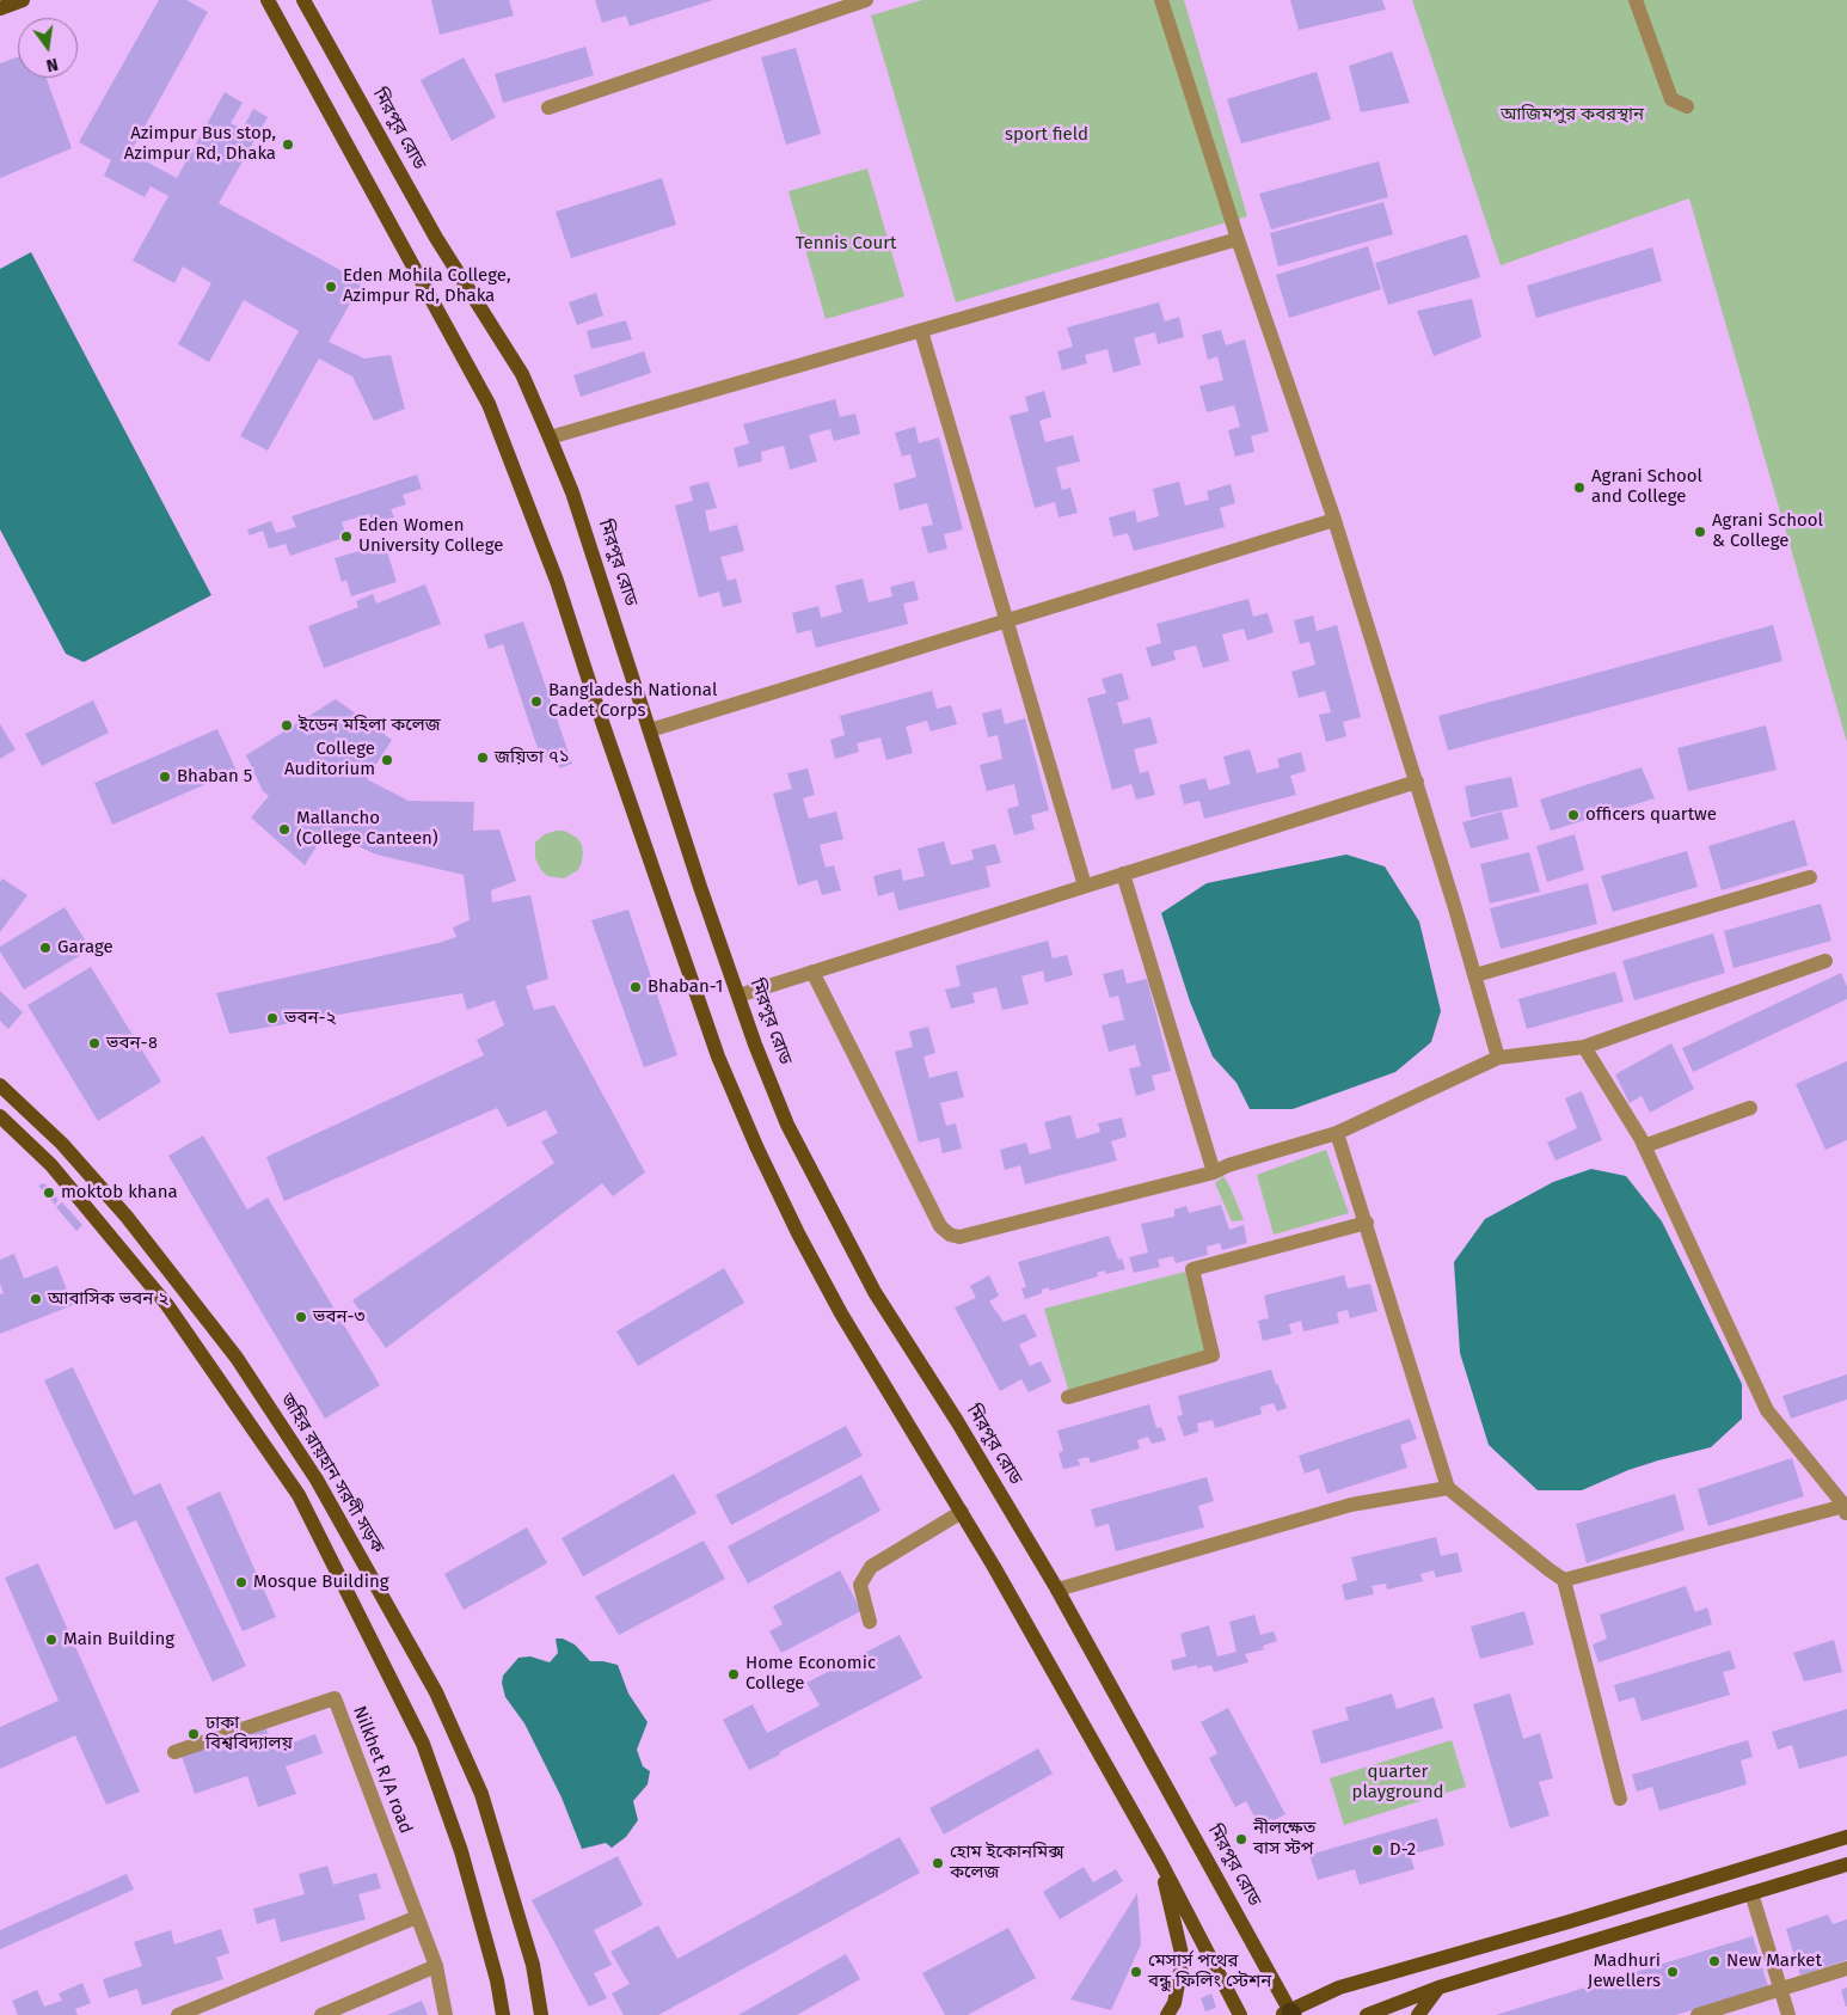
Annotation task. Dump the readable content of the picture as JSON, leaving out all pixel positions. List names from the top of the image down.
{
  "streets": {
    "main road": ["মিরপুর রোড", "জহির রায়হান সরণী সড়ক"],
    "street": ["Nilkhet R/A road"]
  },
  "parks": [
    "আজিমপুর কবরস্থান",
    "sport field",
    "Tennis Court",
    "quarter playground"
  ],
  "places": [
    "Azimpur Bus stop, Azimpur Rd, Dhaka",
    "Eden Mohila College, Azimpur Rd, Dhaka",
    "Agrani School and College",
    "Agrani School & College",
    "Eden Women University College",
    "Bangladesh National Cadet Corps",
    "ইডেন মহিলা কলেজ",
    "জয়িতা ৭১",
    "College Auditorium",
    "Bhaban 5",
    "officers quartwe",
    "Mallancho (College Canteen)",
    "Garage",
    "Bhaban-1",
    "ভবন-২",
    "ভবন-৪",
    "moktob khana",
    "আবাসিক ভবন ২",
    "ভবন-৩",
    "Mosque Building",
    "Main Building",
    "Home Economic College",
    "ঢাকা বিশ্ববিদ্যালয়",
    "নীলক্ষেত বাস স্টপ",
    "D-2",
    "হোম ইকোনমিক্স কলেজ",
    "New Market",
    "মেসার্স পথের বন্ধু ফিলিং স্টেশন",
    "Madhuri Jewellers"
  ],
  "north": "bottom"
}
